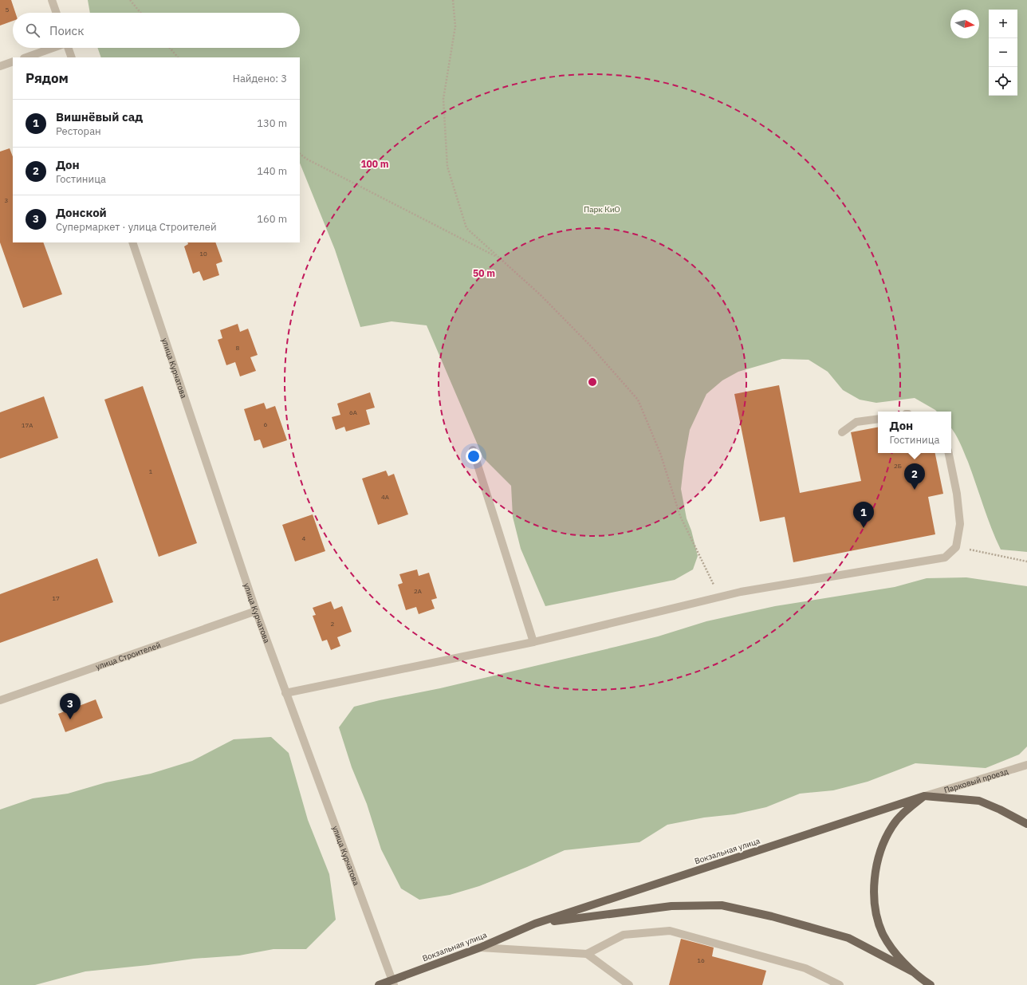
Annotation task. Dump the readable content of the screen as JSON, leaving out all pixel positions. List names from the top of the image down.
{
  "streets": {
    "main road": ["Вокзальная улица"],
    "street": ["улица Курчатова", "улица Строителей", "Парковый проезд"]
  },
  "crossings": [
    ["улица Курчатова", "улица Строителей"],
    ["улица Курчатова", "Вокзальная улица"],
    ["Парковый проезд", "Вокзальная улица"]
  ],
  "parks": ["Парк КиО"],
  "house_numbers": [
    "5",
    "3",
    "10",
    "8",
    "6А",
    "6",
    "17А",
    "2Б",
    "1",
    "4А",
    "4",
    "2А",
    "17",
    "2",
    "16"
  ],
  "north": "right",
  "page": {
    "map_buttons": ["+", "−"],
    "search": "Поиск",
    "heading": ["Рядом", "Найдено: 3"],
    "list": [
      {
        "mark": "1",
        "name": "Вишнёвый сад",
        "note": "Ресторан",
        "value": "130 m"
      },
      {
        "mark": "2",
        "name": "Дон",
        "note": "Гостиница",
        "value": "140 m"
      },
      {
        "mark": "3",
        "name": "Донской",
        "note": "Супермаркет · улица Строителей",
        "value": "160 m"
      }
    ],
    "popup": ["Дон", "Гостиница"],
    "pins": ["2", "1", "3"]
  },
  "rings": ["100 m", "50 m"]
}
